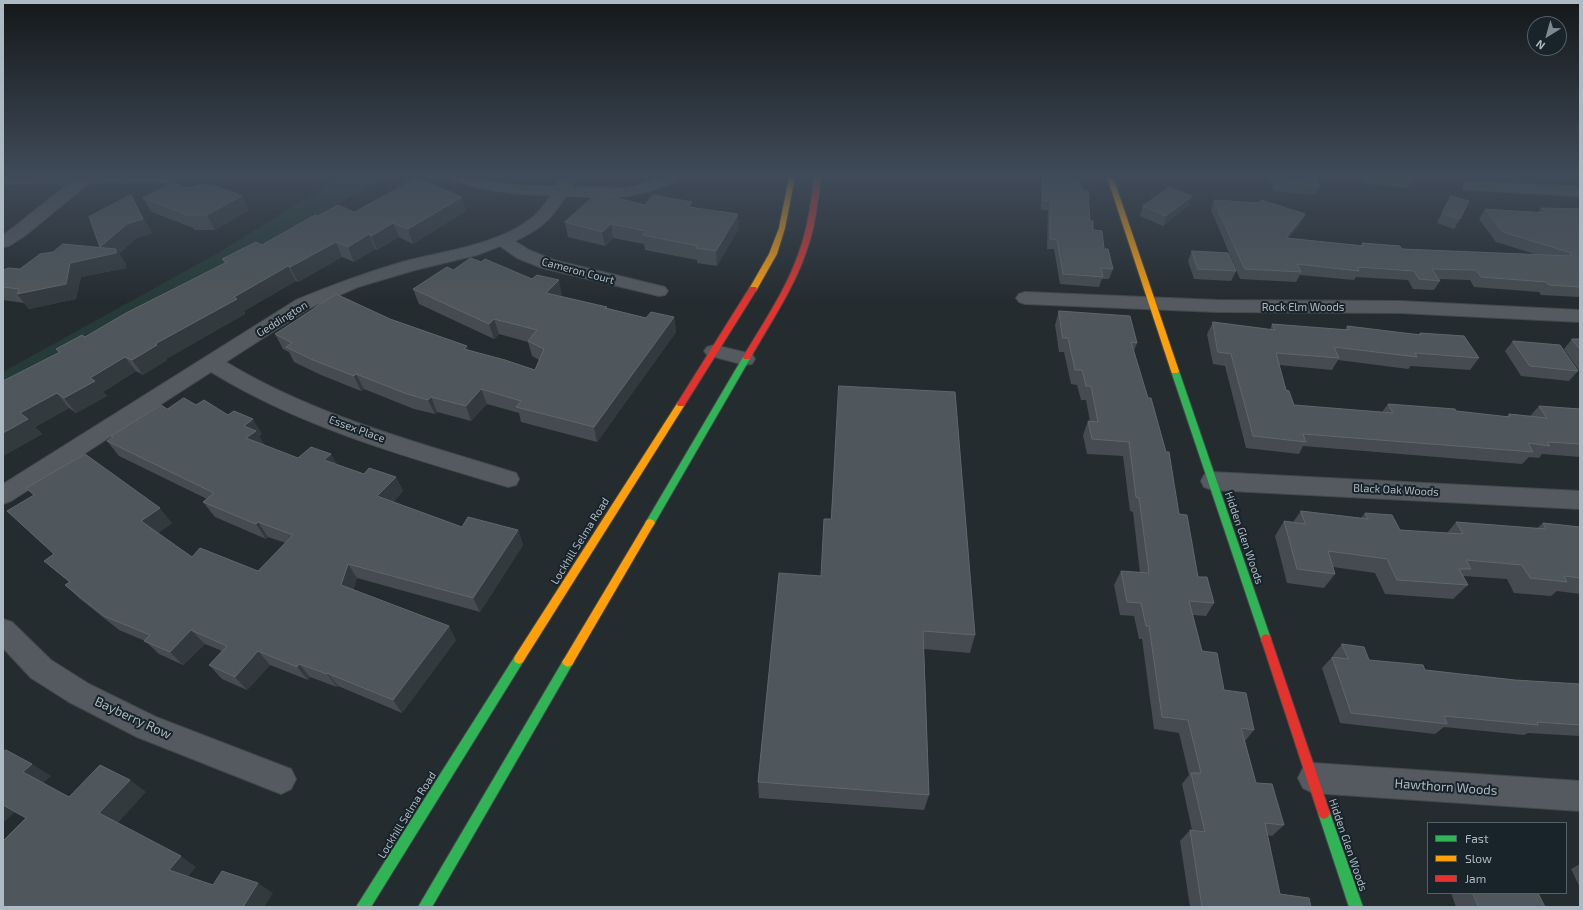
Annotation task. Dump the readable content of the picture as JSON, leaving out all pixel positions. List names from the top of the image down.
{
  "streets": {
    "main road": ["Hidden Glen Woods", "Lockhill Selma Road"],
    "street": [
      "Cameron Court",
      "Rock Elm Woods",
      "Geddington",
      "Essex Place",
      "Black Oak Woods",
      "Bayberry Row",
      "Hawthorn Woods"
    ]
  },
  "crossings": [
    ["Cameron Court", "Geddington"],
    ["Rock Elm Woods", "Hidden Glen Woods"],
    ["Geddington", "Essex Place"],
    ["Black Oak Woods", "Hidden Glen Woods"],
    ["Hidden Glen Woods", "Hawthorn Woods"]
  ],
  "legend": ["Fast", "Slow", "Jam"],
  "north": "bottom left"
}
